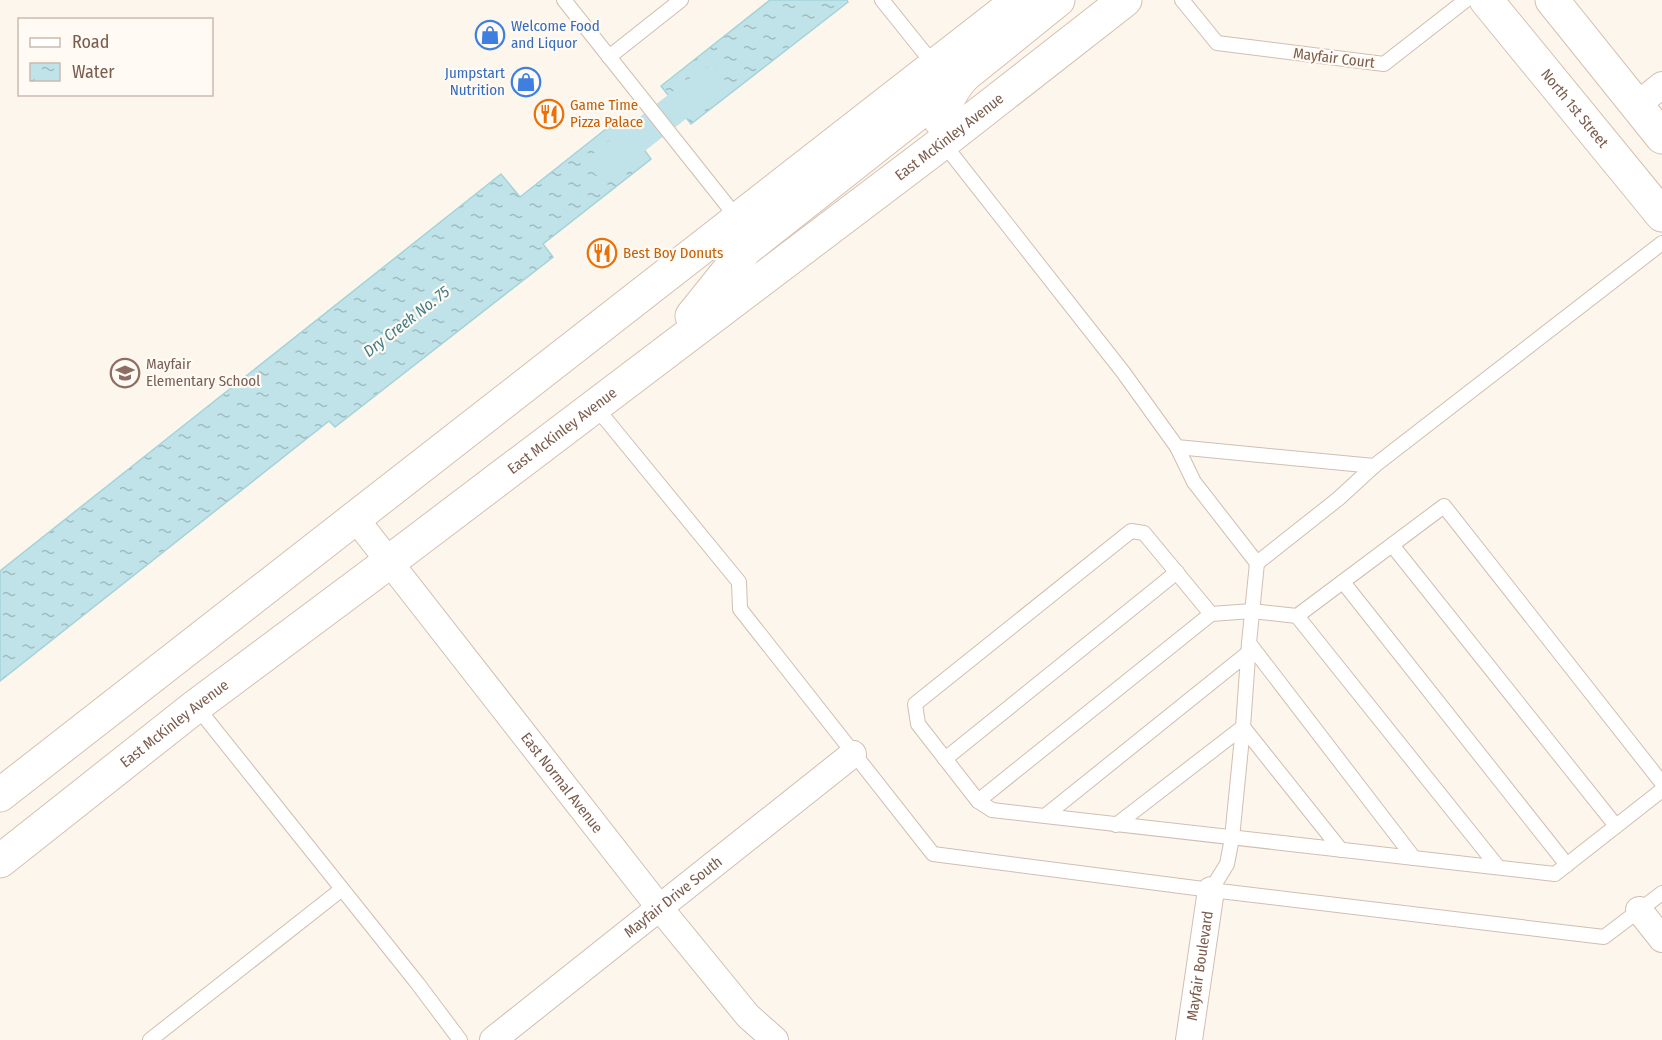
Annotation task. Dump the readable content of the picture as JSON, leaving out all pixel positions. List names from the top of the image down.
{
  "streets": {
    "main road": ["North 1st Street", "East McKinley Avenue"],
    "street": ["East Normal Avenue", "Mayfair Drive South", "Mayfair Boulevard"],
    "lane": ["Mayfair Court"]
  },
  "crossings": [
    ["East McKinley Avenue", "East Normal Avenue"],
    ["East Normal Avenue", "Mayfair Drive South"]
  ],
  "water": ["Dry Creek No. 75"],
  "places": {
    "shop": ["Welcome Food and Liquor", "Jumpstart Nutrition"],
    "restaurant": ["Game Time Pizza Palace", "Best Boy Donuts"],
    "school or university": ["Mayfair Elementary School"]
  },
  "legend": ["Road", "Water"]
}
